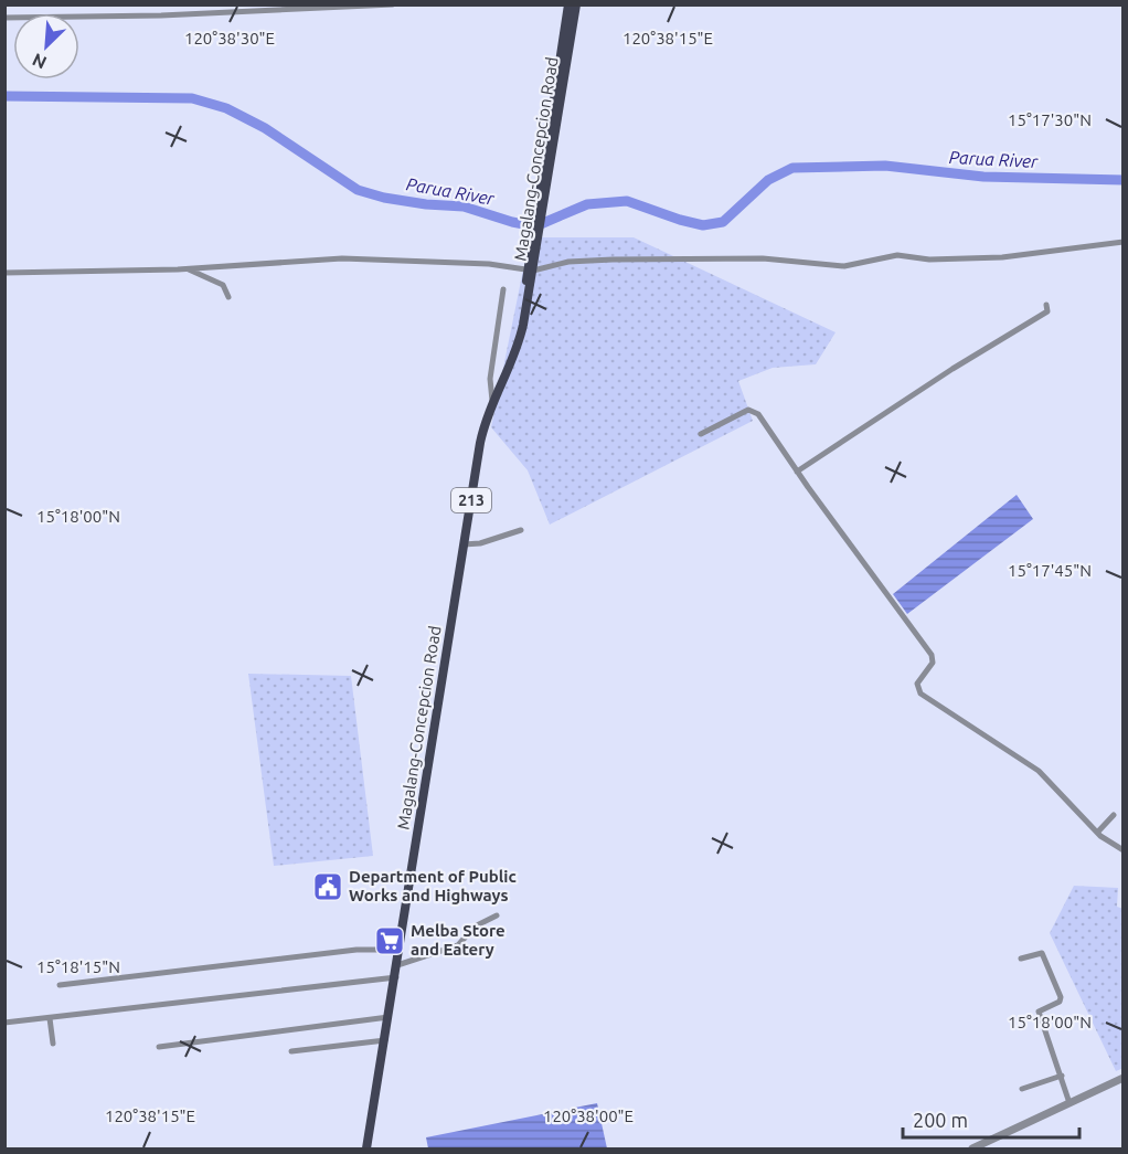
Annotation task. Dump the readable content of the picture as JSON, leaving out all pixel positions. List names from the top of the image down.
{
  "streets": {
    "main road": ["Magalang-Concepcion Road", "213"]
  },
  "water": ["Parua River"],
  "places": {
    "public building": ["Department of Public Works and Highways"],
    "supermarket": ["Melba Store and Eatery"]
  },
  "scale_bar": "200 m",
  "north": "bottom left",
  "coordinates": [
    "120°38'30\"E",
    "120°38'15\"E",
    "15°17'30\"N",
    "15°18'00\"N",
    "15°17'45\"N",
    "15°18'15\"N",
    "120°38'00\"E"
  ]
}
